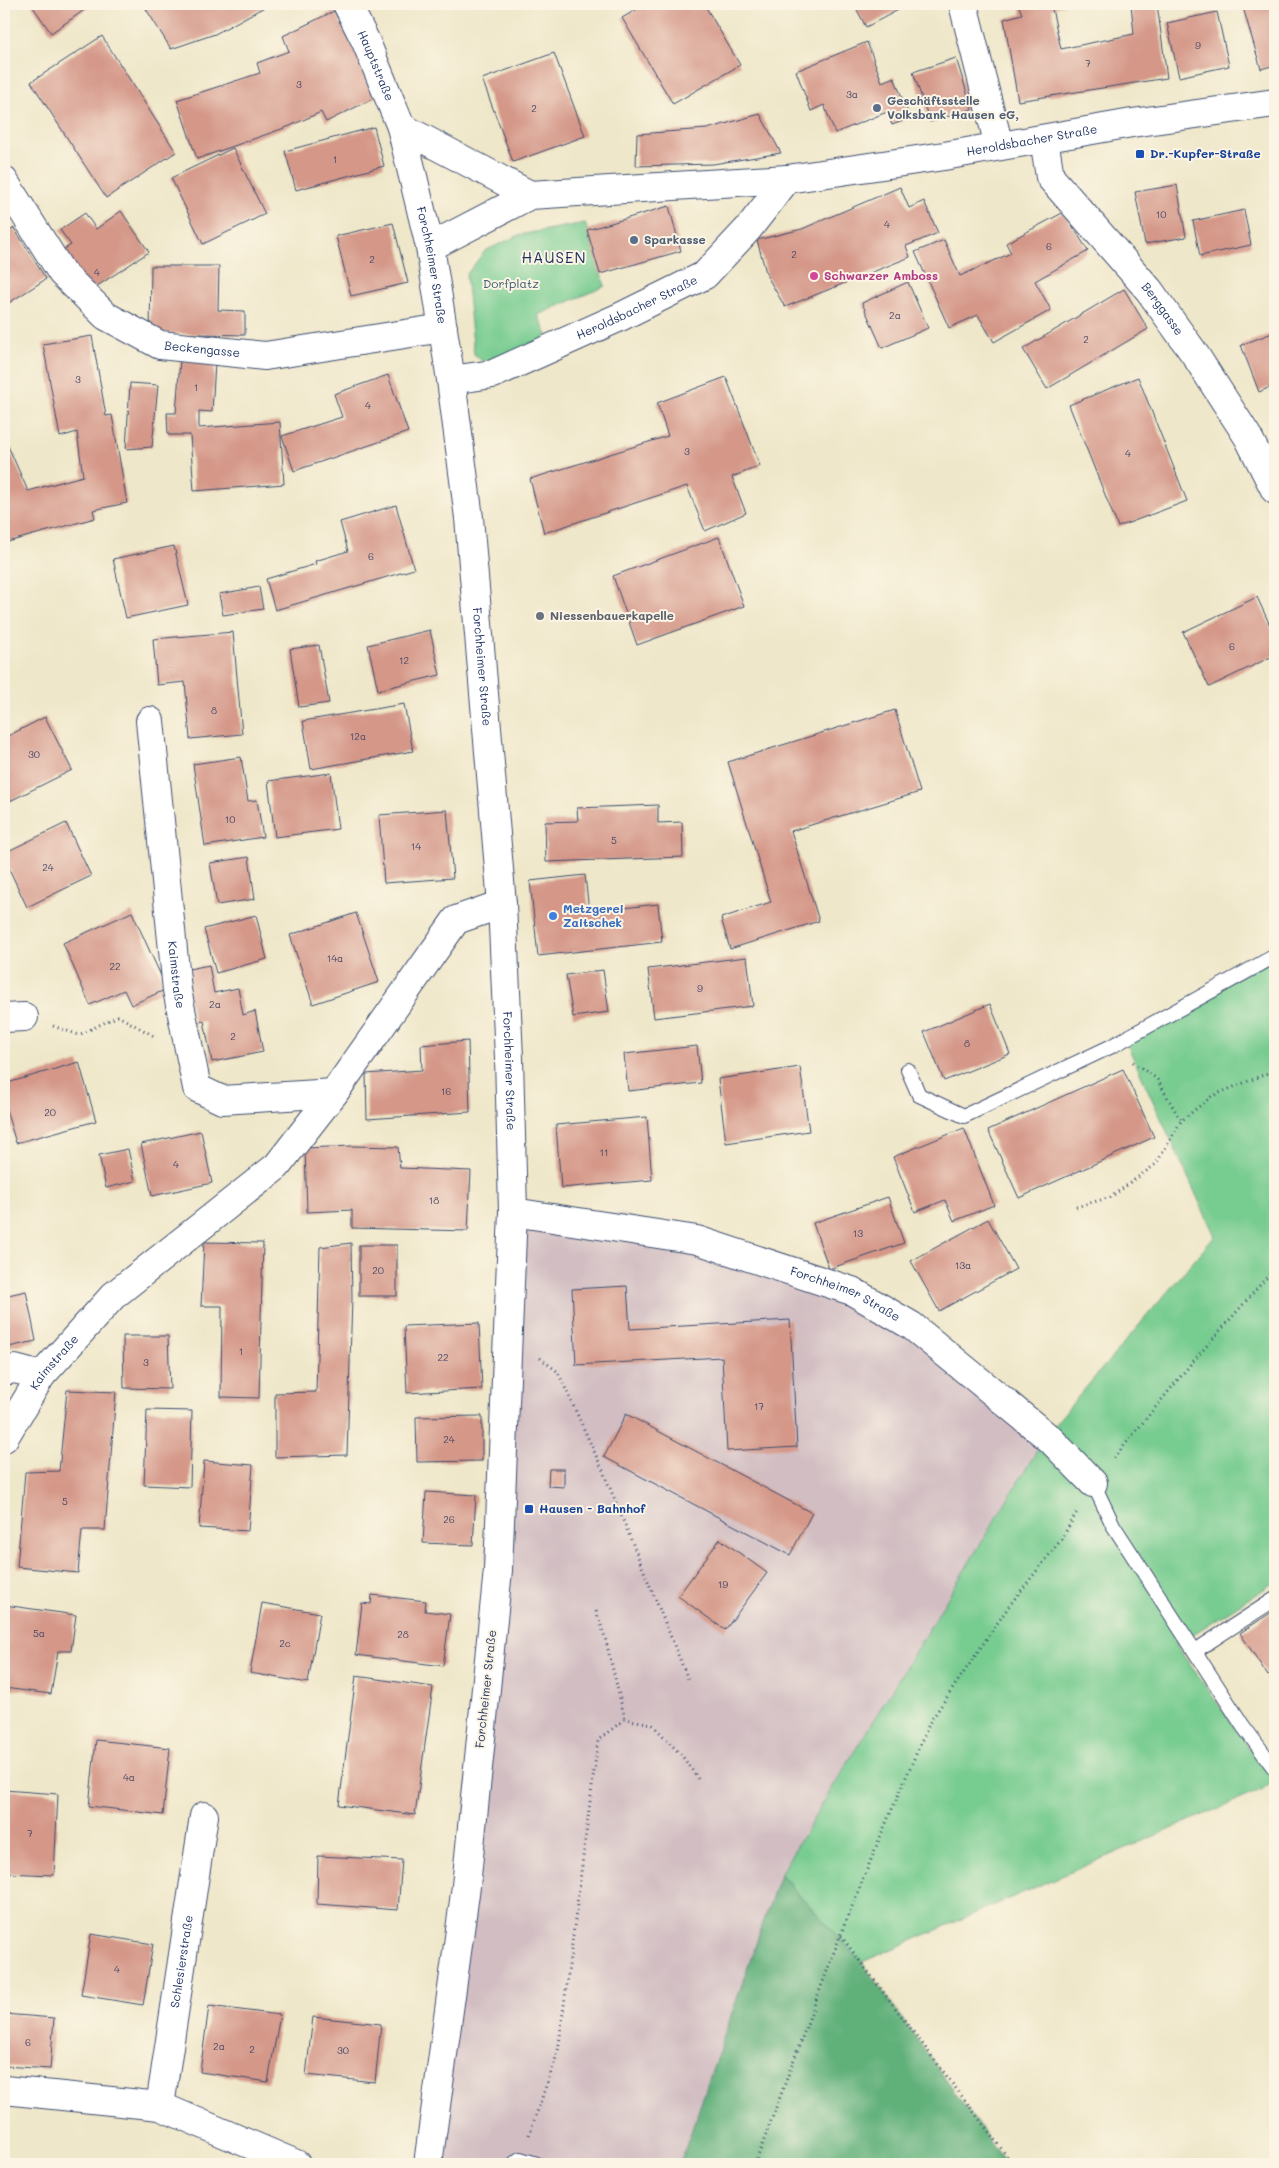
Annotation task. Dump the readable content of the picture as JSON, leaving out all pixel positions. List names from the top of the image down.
{
  "streets": {
    "street": [
      "Hauptstraße",
      "Heroldsbacher Straße",
      "Forchheimer Straße",
      "Berggasse",
      "Beckengasse",
      "Kaimstraße",
      "Schlesierstraße"
    ]
  },
  "crossings": [
    ["Hauptstraße", "Forchheimer Straße"],
    ["Heroldsbacher Straße", "Forchheimer Straße"],
    ["Heroldsbacher Straße", "Berggasse"],
    ["Forchheimer Straße", "Beckengasse"],
    ["Forchheimer Straße", "Kaimstraße"]
  ],
  "districts": ["HAUSEN"],
  "parks": ["Dorfplatz"],
  "places": {
    "other": [
      "Geschäftsstelle Volksbank Hausen eG,",
      "Sparkasse",
      "Schwarzer Amboss",
      "Niessenbauerkapelle",
      "Metzgerei Zaitschek"
    ],
    "transit": ["Dr.-Kupfer-Straße", "Hausen - Bahnhof"]
  },
  "house_numbers": [
    "9",
    "7",
    "3",
    "3a",
    "2",
    "1",
    "10",
    "4",
    "6",
    "2",
    "2",
    "4",
    "2a",
    "2",
    "3",
    "1",
    "4",
    "3",
    "4",
    "6",
    "6",
    "12",
    "8",
    "12a",
    "30",
    "10",
    "5",
    "14",
    "24",
    "14a",
    "22",
    "9",
    "2a",
    "2",
    "8",
    "16",
    "20",
    "11",
    "4",
    "18",
    "13",
    "13a",
    "20",
    "1",
    "22",
    "3",
    "17",
    "24",
    "5",
    "26",
    "19",
    "5a",
    "28",
    "2c",
    "4a",
    "7",
    "4",
    "6",
    "2a",
    "2",
    "30"
  ]
}
